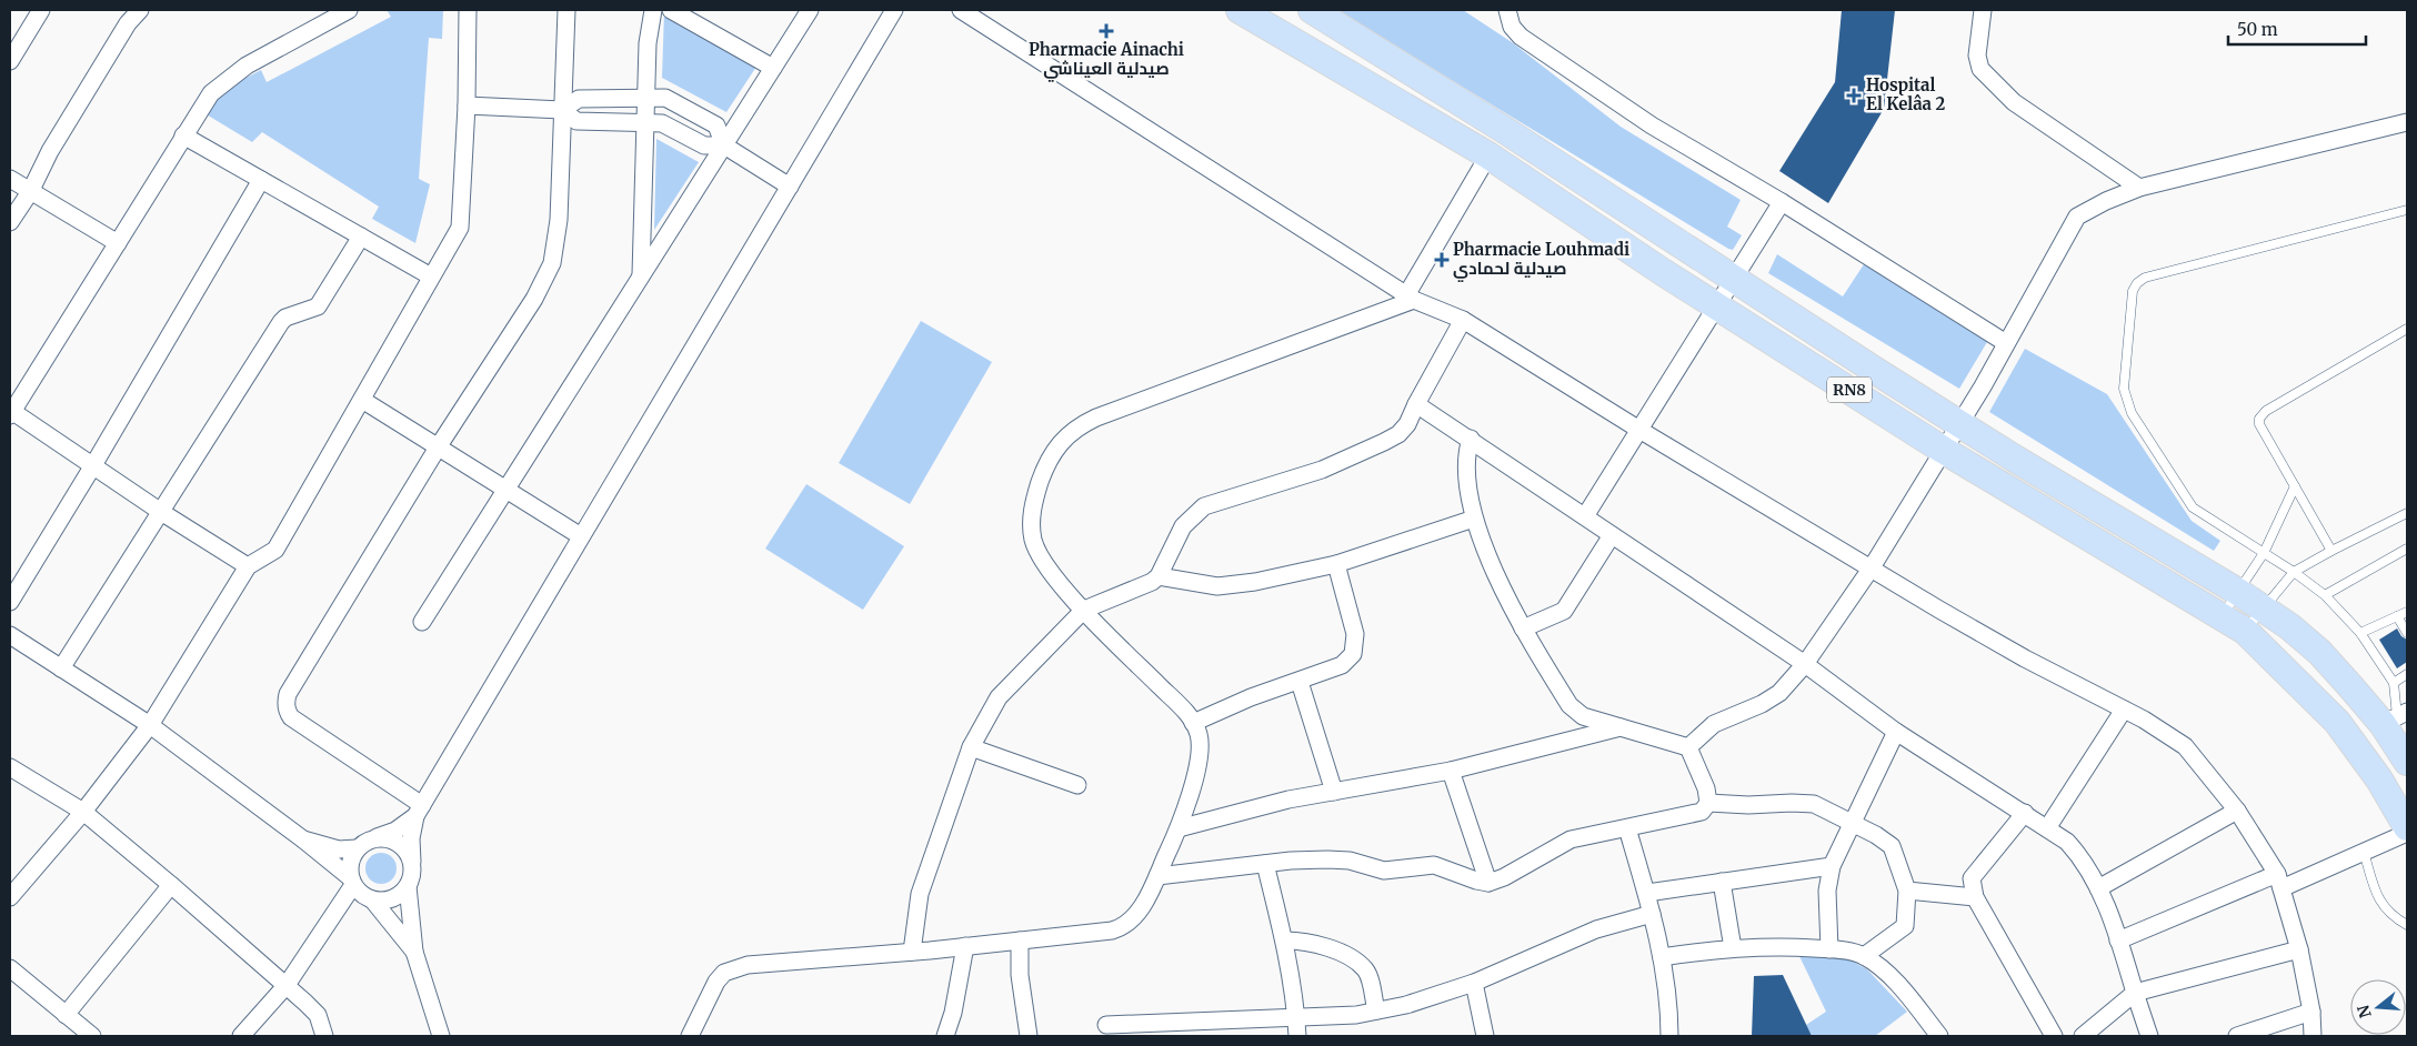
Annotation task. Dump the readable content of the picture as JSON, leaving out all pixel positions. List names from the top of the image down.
{
  "streets": {
    "main road": ["RN8"]
  },
  "places": {
    "health": ["Pharmacie Ainachi صيدلية العيناشي", "Hospital El Kelâa 2", "Pharmacie Louhmadi صيدلية لحمادي"]
  },
  "scale_bar": "50 m",
  "north": "left"
}
